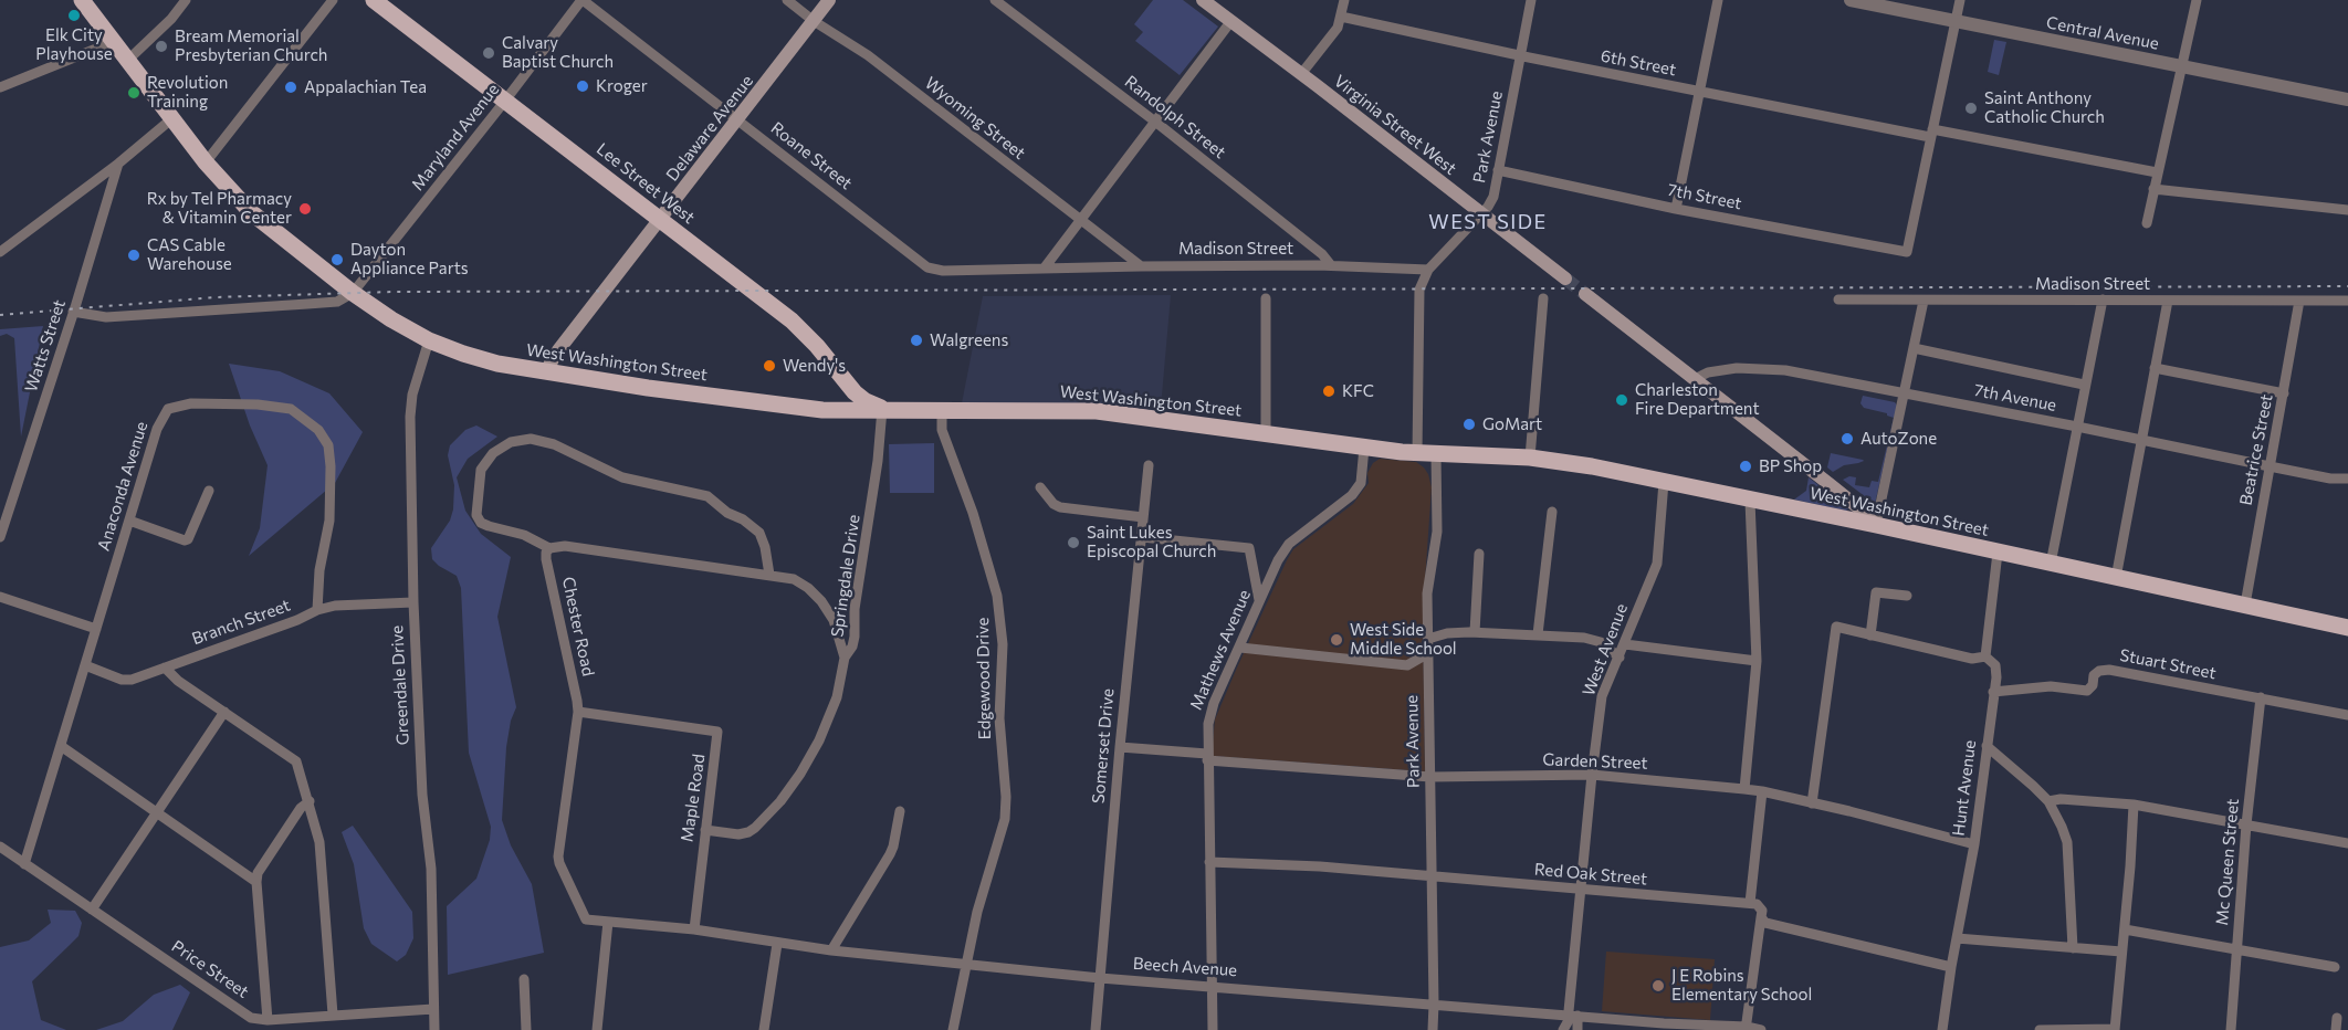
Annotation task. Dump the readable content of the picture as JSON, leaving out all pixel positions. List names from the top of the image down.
{
  "streets": {
    "main road": [
      "Virginia Street West",
      "Delaware Avenue",
      "Lee Street West",
      "West Washington Street"
    ],
    "street": [
      "Central Avenue",
      "6th Street",
      "Randolph Street",
      "Wyoming Street",
      "Maryland Avenue",
      "Park Avenue",
      "Roane Street",
      "7th Street",
      "Madison Street",
      "Watts Street",
      "7th Avenue",
      "Beatrice Street",
      "Anaconda Avenue",
      "Springdale Drive",
      "Branch Street",
      "Chester Road",
      "Mathews Avenue",
      "West Avenue",
      "Stuart Street",
      "Edgewood Drive",
      "Greendale Drive",
      "Somerset Drive",
      "Garden Street",
      "Hunt Avenue",
      "Maple Road",
      "Mc Queen Street",
      "Red Oak Street",
      "Beech Avenue",
      "Price Street"
    ]
  },
  "crossings": [
    ["6th Street", "Park Avenue"],
    ["6th Street", "7th Street"],
    ["Randolph Street", "Madison Street"],
    ["Wyoming Street", "Delaware Avenue"],
    ["Wyoming Street", "Madison Street"],
    ["Virginia Street West", "Park Avenue"],
    ["Delaware Avenue", "Roane Street"],
    ["Delaware Avenue", "Lee Street West"],
    ["Delaware Avenue", "West Washington Street"],
    ["Maryland Avenue", "Roane Street"],
    ["Maryland Avenue", "Lee Street West"],
    ["Maryland Avenue", "West Washington Street"],
    ["Park Avenue", "7th Street"],
    ["Park Avenue", "Madison Street"],
    ["Park Avenue", "West Washington Street"],
    ["Park Avenue", "Garden Street"],
    ["Park Avenue", "Red Oak Street"],
    ["Park Avenue", "Beech Avenue"],
    ["Roane Street", "Madison Street"],
    ["Lee Street West", "West Washington Street"],
    ["Lee Street West", "Springdale Drive"],
    ["Madison Street", "Beatrice Street"],
    ["West Washington Street", "Beatrice Street"],
    ["West Washington Street", "Springdale Drive"],
    ["West Washington Street", "Mathews Avenue"],
    ["West Washington Street", "West Avenue"],
    ["West Washington Street", "Edgewood Drive"],
    ["West Washington Street", "Greendale Drive"],
    ["West Washington Street", "Hunt Avenue"],
    ["7th Avenue", "Beatrice Street"],
    ["Anaconda Avenue", "Branch Street"],
    ["Anaconda Avenue", "Price Street"],
    ["Springdale Drive", "Maple Road"],
    ["Branch Street", "Greendale Drive"],
    ["Chester Road", "Maple Road"],
    ["Chester Road", "Beech Avenue"],
    ["Mathews Avenue", "Garden Street"],
    ["Mathews Avenue", "Red Oak Street"],
    ["Mathews Avenue", "Beech Avenue"],
    ["West Avenue", "Garden Street"],
    ["West Avenue", "Red Oak Street"],
    ["West Avenue", "Beech Avenue"],
    ["Stuart Street", "Hunt Avenue"],
    ["Stuart Street", "Mc Queen Street"],
    ["Edgewood Drive", "Beech Avenue"],
    ["Somerset Drive", "Garden Street"],
    ["Somerset Drive", "Beech Avenue"],
    ["Garden Street", "Hunt Avenue"],
    ["Maple Road", "Beech Avenue"]
  ],
  "districts": ["WEST SIDE"],
  "places": [
    "Elk City Playhouse",
    "Bream Memorial Presbyterian Church",
    "Calvary Baptist Church",
    "Kroger",
    "Appalachian Tea",
    "Revolution Training",
    "Saint Anthony Catholic Church",
    "Rx by Tel Pharmacy & Vitamin Center",
    "CAS Cable Warehouse",
    "Dayton Appliance Parts",
    "Walgreens",
    "Wendy's",
    "KFC",
    "Charleston Fire Department",
    "GoMart",
    "AutoZone",
    "BP Shop",
    "Saint Lukes Episcopal Church",
    "West Side Middle School",
    "J E Robins Elementary School"
  ]
}
